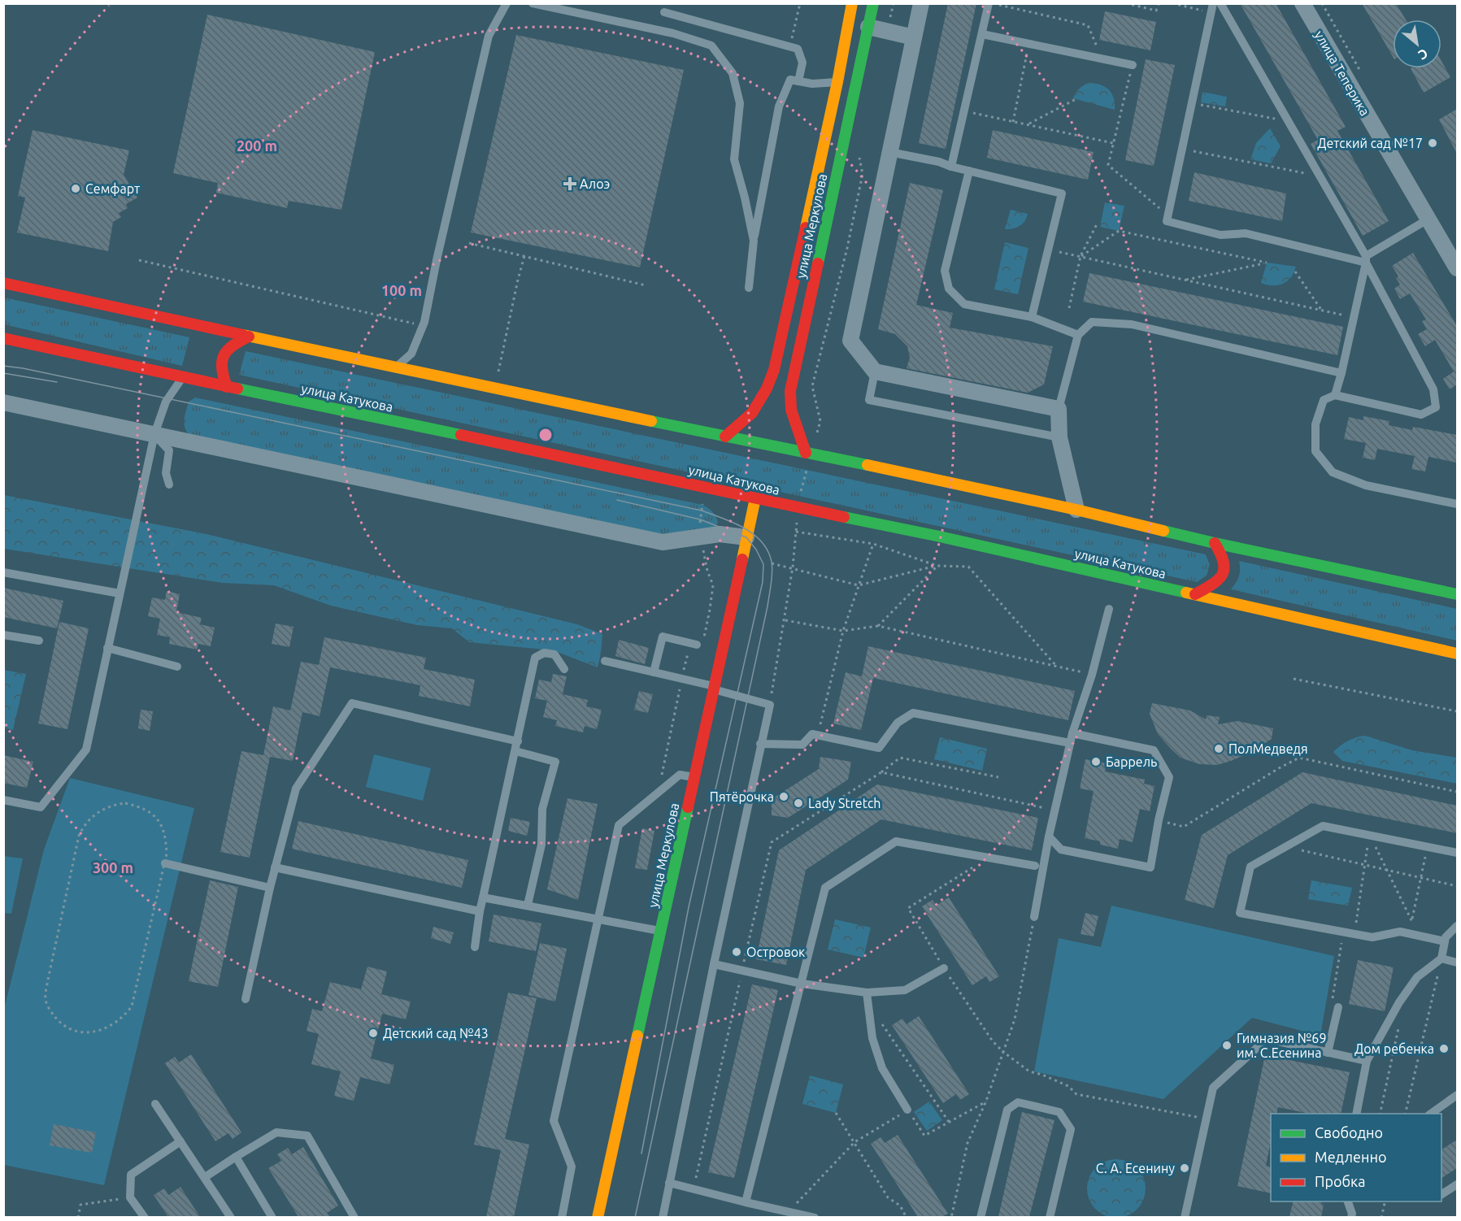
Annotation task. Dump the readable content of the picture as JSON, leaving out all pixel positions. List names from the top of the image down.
{
  "streets": {
    "main road": ["улица Меркулова", "улица Катукова"],
    "street": ["улица Теперика"]
  },
  "crossings": [
    ["улица Меркулова", "улица Катукова"]
  ],
  "places": {
    "other": [
      "Детский сад №17",
      "Семфарт",
      "ПолМедведя",
      "Баррель",
      "Пятёрочка",
      "Lady Stretch",
      "Островок",
      "Детский сад №43",
      "Гимназия №69 им. С.Есенина",
      "Дом ребенка",
      "С. А. Есенину"
    ],
    "health": ["Алоэ"]
  },
  "legend": ["Свободно", "Медленно", "Пробка"],
  "north": "bottom right",
  "rings": ["200 m", "100 m", "300 m"]
}
